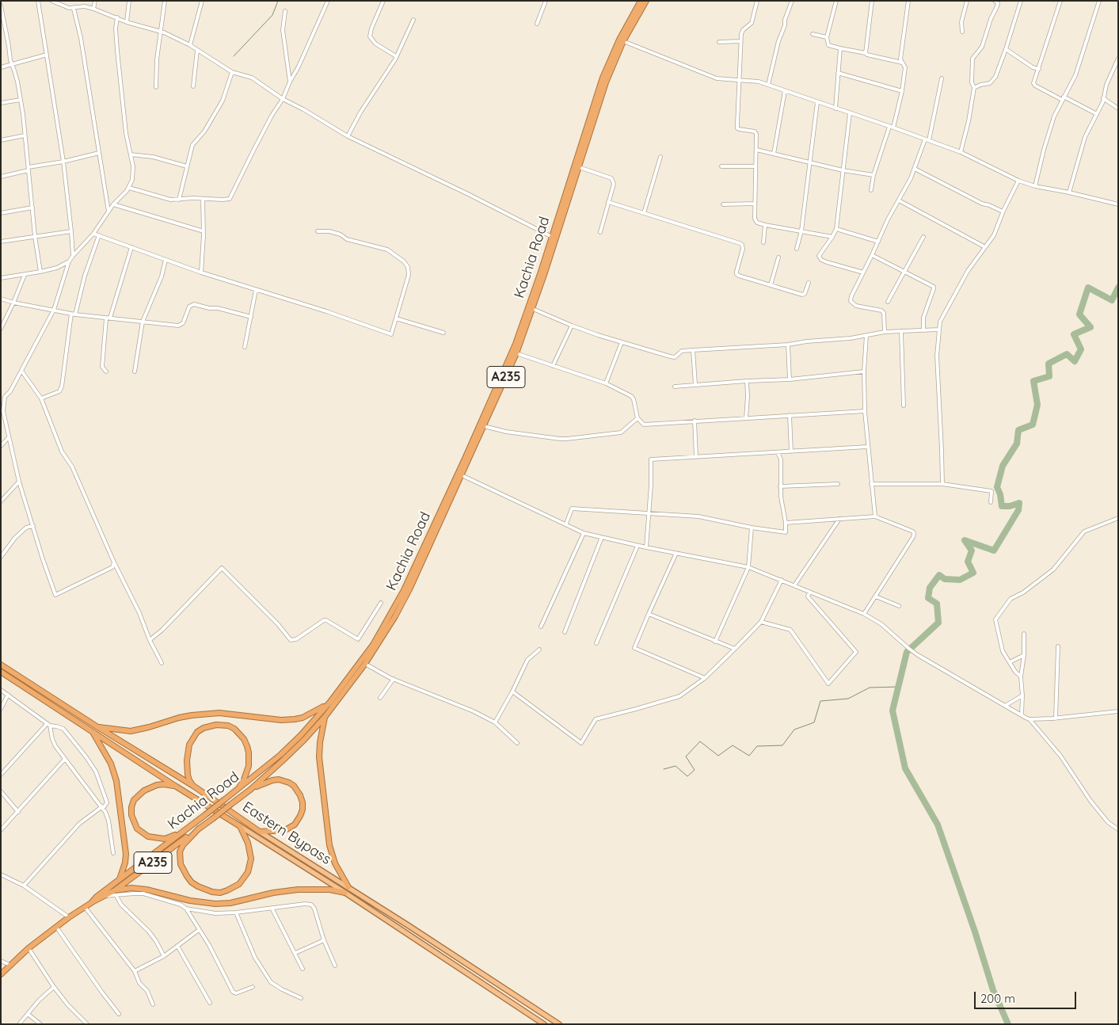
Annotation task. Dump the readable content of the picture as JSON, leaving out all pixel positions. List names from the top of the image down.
{
  "streets": {
    "highway": ["Kachia Road", "A235", "Eastern Bypass"]
  },
  "crossings": [
    ["Kachia Road", "A235"]
  ],
  "scale_bar": "200 m"
}
